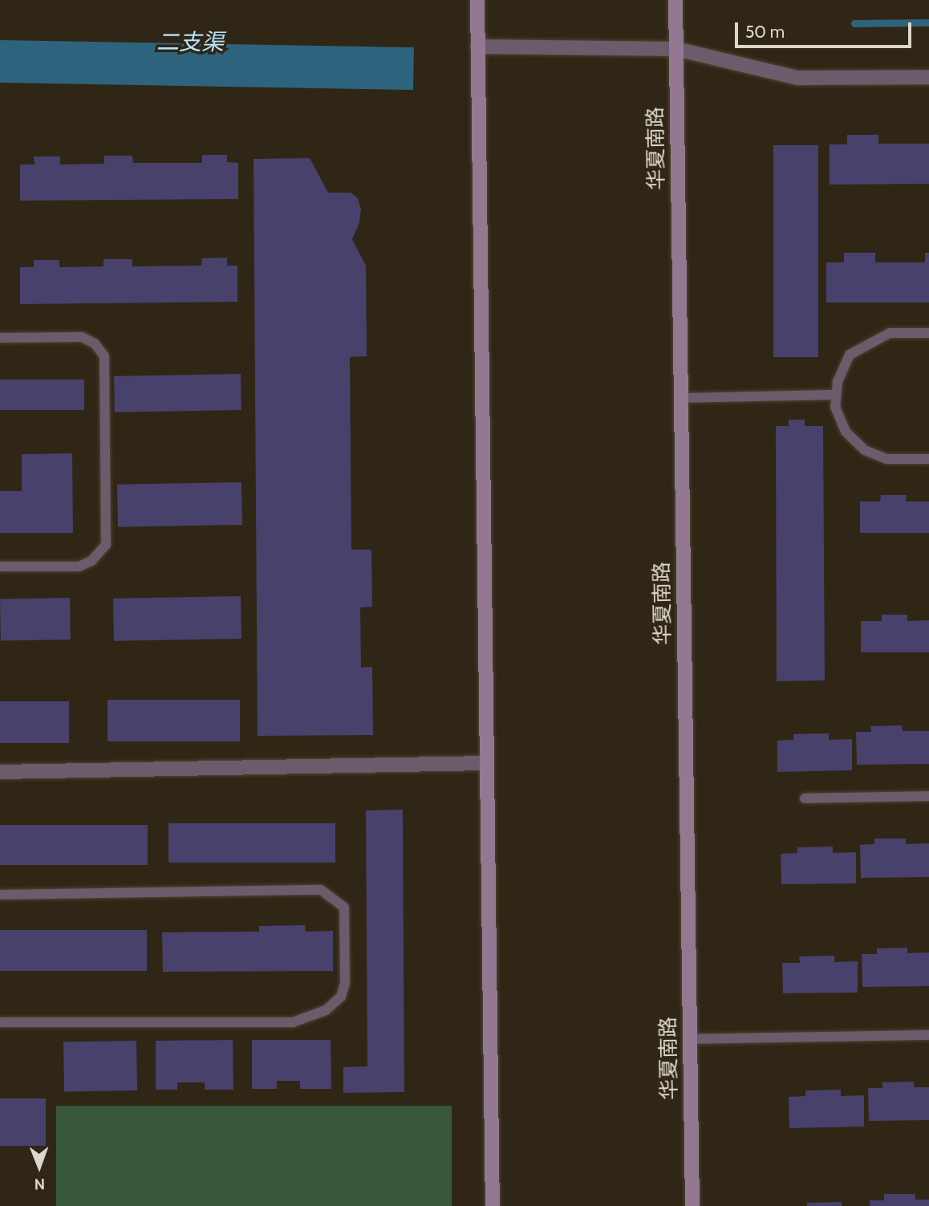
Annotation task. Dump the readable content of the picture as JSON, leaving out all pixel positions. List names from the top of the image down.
{
  "streets": {
    "street": ["华夏南路"]
  },
  "water": ["二支渠"],
  "scale_bar": "50 m",
  "north": "bottom"
}
